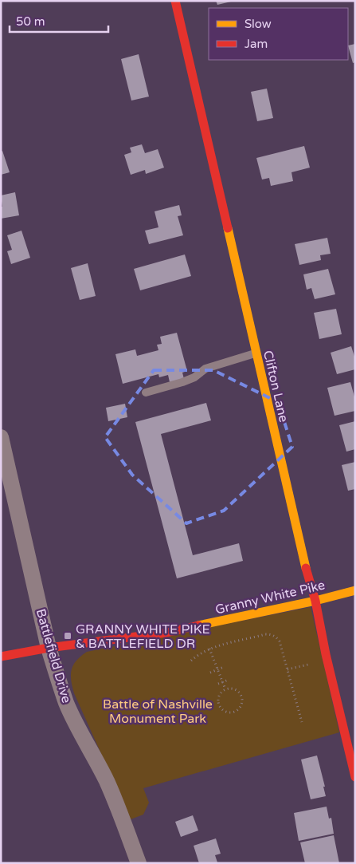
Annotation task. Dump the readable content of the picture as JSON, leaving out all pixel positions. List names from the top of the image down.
{
  "streets": {
    "street": ["Clifton Lane", "Granny White Pike", "Battlefield Drive"]
  },
  "crossings": [
    ["Clifton Lane", "Granny White Pike"],
    ["Granny White Pike", "Battlefield Drive"]
  ],
  "parks": ["Battle of Nashville Monument Park"],
  "places": {
    "transit": ["GRANNY WHITE PIKE & BATTLEFIELD DR"]
  },
  "legend": ["Slow", "Jam"],
  "scale_bar": "50 m"
}
